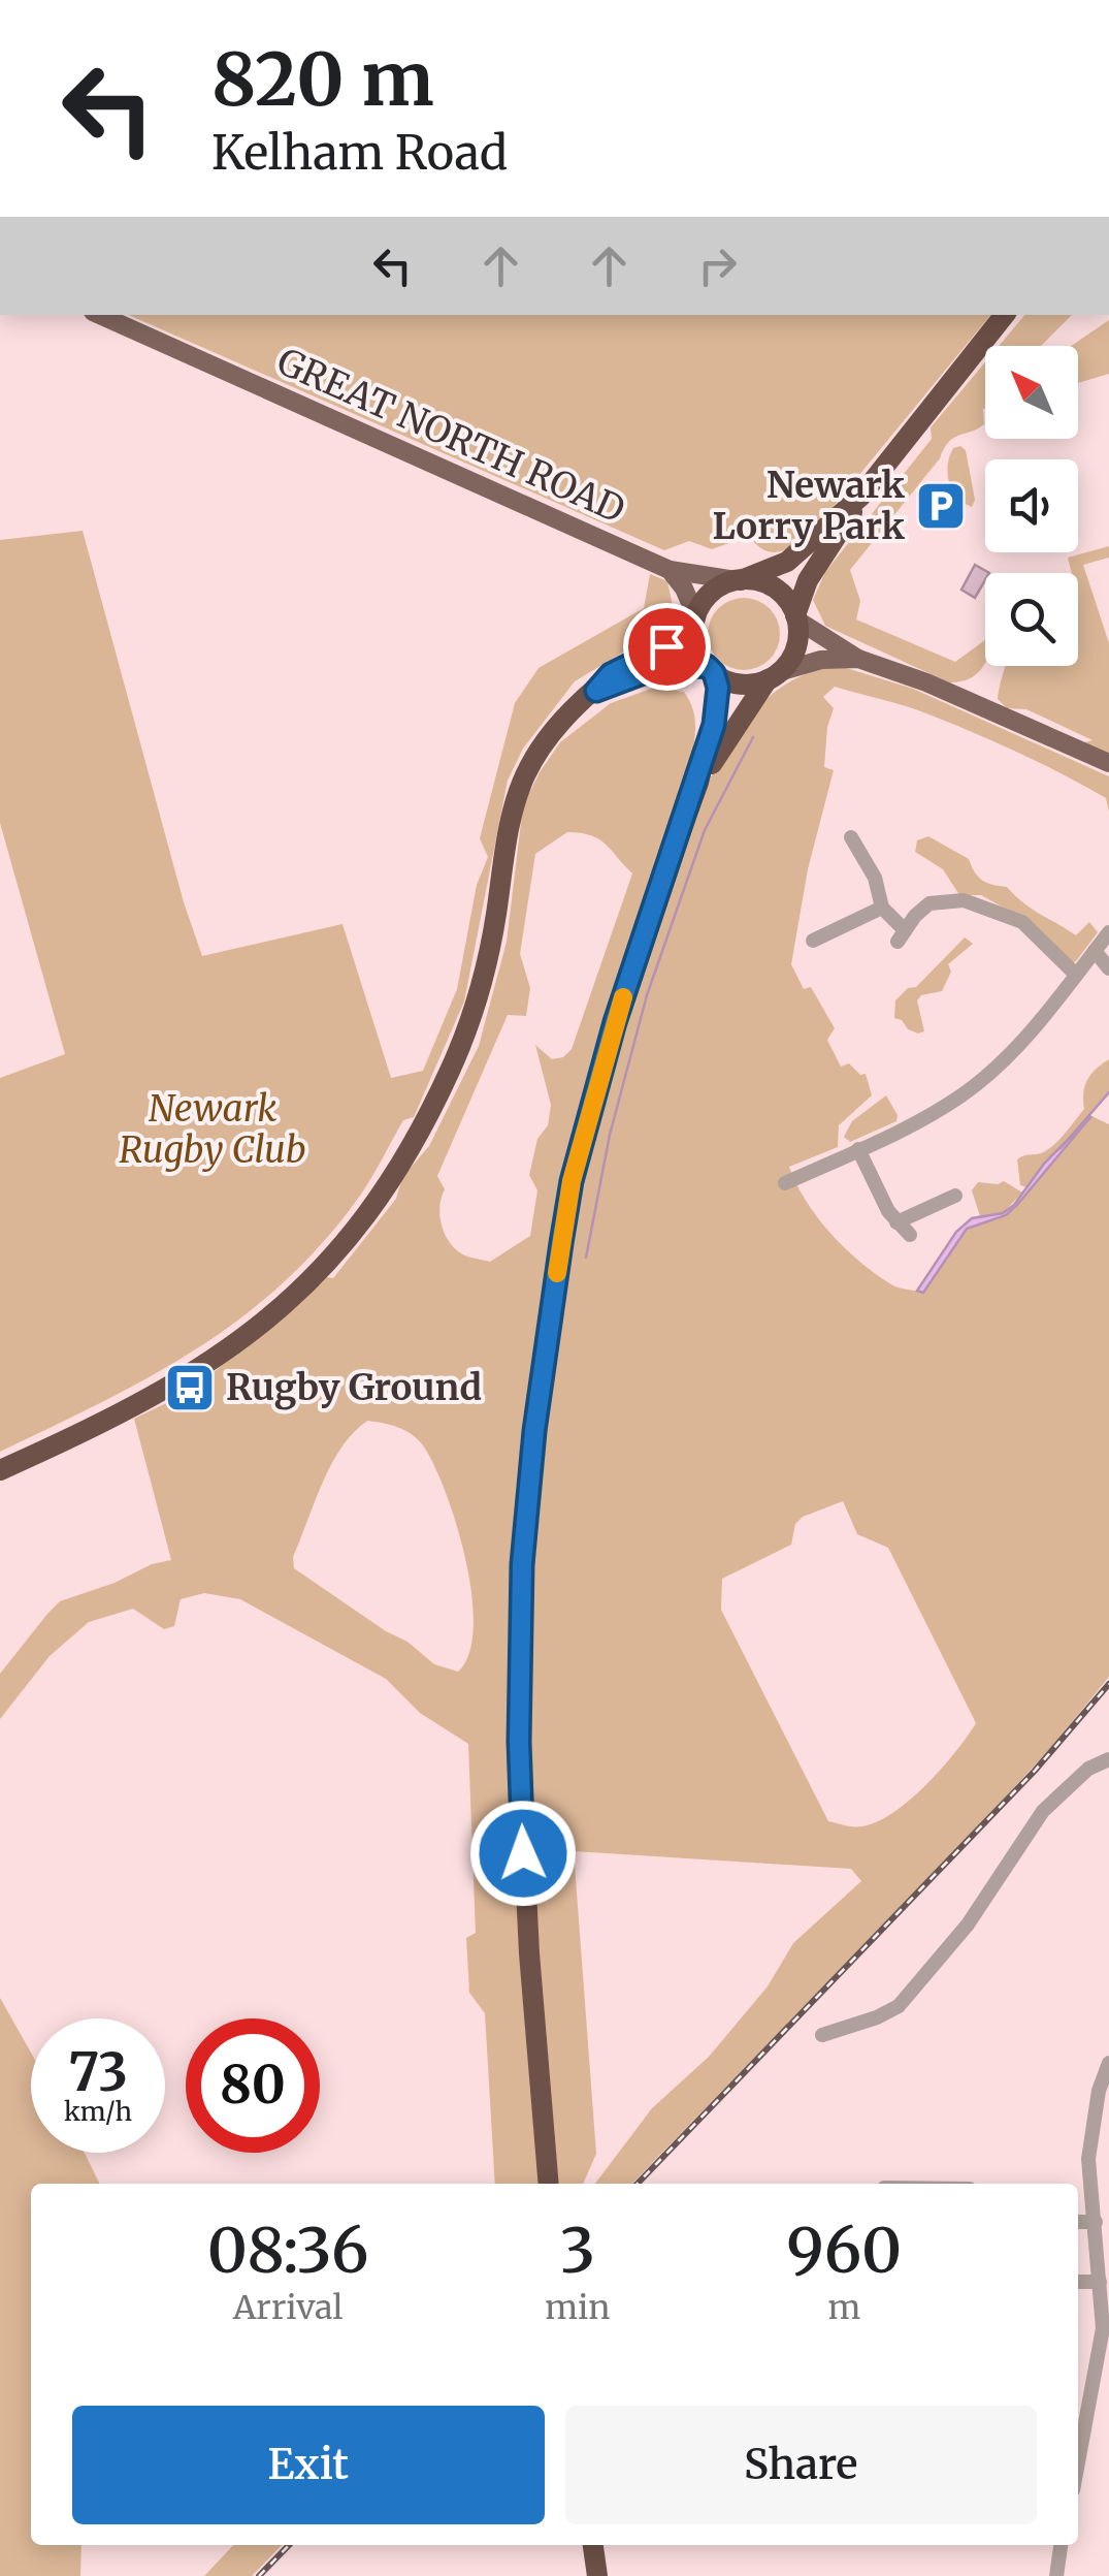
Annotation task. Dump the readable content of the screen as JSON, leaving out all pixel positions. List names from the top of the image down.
{
  "streets": {
    "main road": ["GREAT NORTH ROAD"]
  },
  "parks": ["Newark Rugby Club"],
  "places": {
    "parking": ["Newark Lorry Park"],
    "bus stop": ["Rugby Ground"]
  },
  "north": "top left",
  "page": {
    "turn": ["820 m", "Kelham Road"],
    "speed": "73 km/h",
    "limit": "80",
    "eta": [
      "08:36",
      "Arrival",
      "3",
      "min",
      "960",
      "m"
    ],
    "buttons": ["Exit", "Share"]
  }
}
